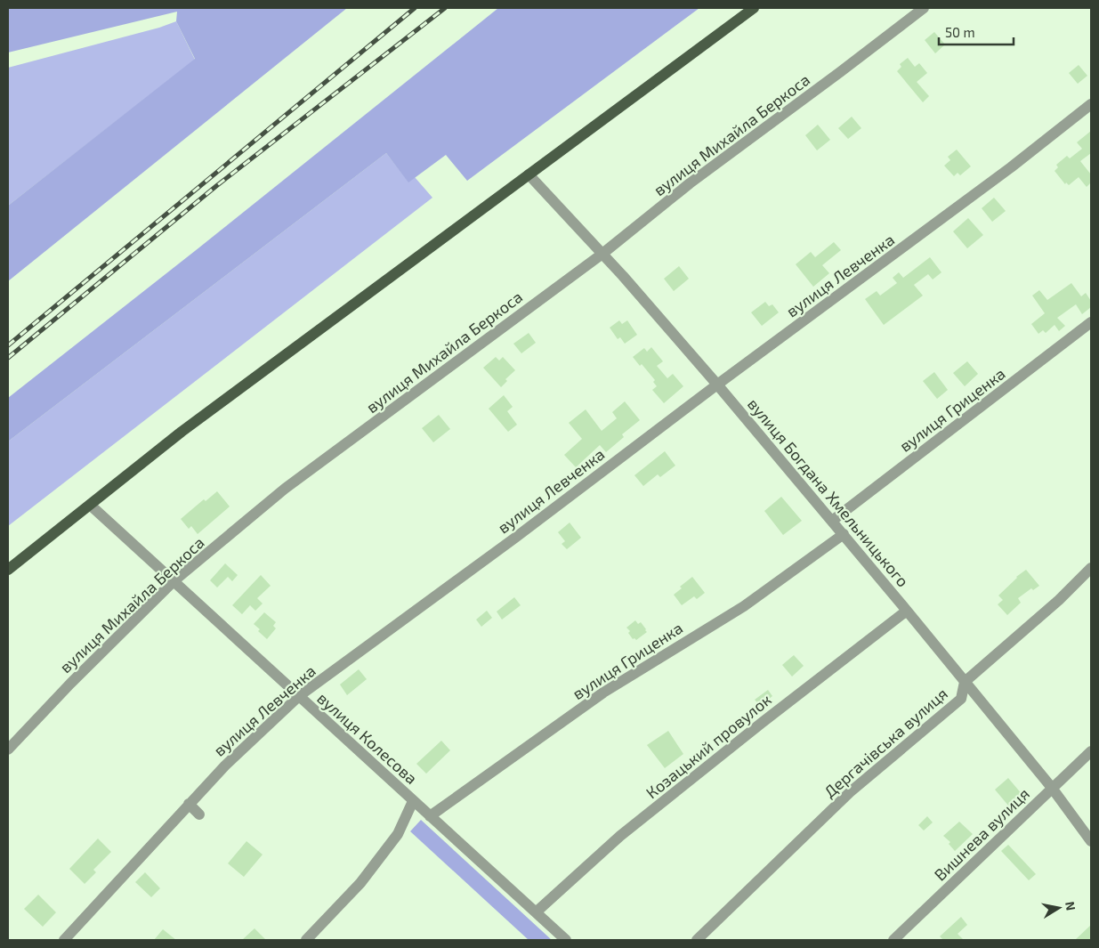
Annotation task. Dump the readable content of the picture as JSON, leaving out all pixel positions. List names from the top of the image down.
{
  "streets": {
    "street": [
      "вулиця Михайла Беркоса",
      "вулиця Левченка",
      "вулиця Гриценка",
      "вулиця Богдана Хмельницького",
      "вулиця Колесова",
      "Дергачівська вулиця",
      "Козацький провулок",
      "Вишнева вулиця"
    ]
  },
  "crossings": [
    ["вулиця Михайла Беркоса", "вулиця Богдана Хмельницького"],
    ["вулиця Михайла Беркоса", "вулиця Колесова"],
    ["вулиця Левченка", "вулиця Богдана Хмельницького"],
    ["вулиця Левченка", "вулиця Колесова"],
    ["вулиця Гриценка", "вулиця Богдана Хмельницького"],
    ["вулиця Гриценка", "вулиця Колесова"],
    ["вулиця Богдана Хмельницького", "Дергачівська вулиця"],
    ["вулиця Богдана Хмельницького", "Козацький провулок"],
    ["вулиця Богдана Хмельницького", "Вишнева вулиця"],
    ["вулиця Колесова", "Козацький провулок"]
  ],
  "scale_bar": "50 m",
  "north": "right"
}
